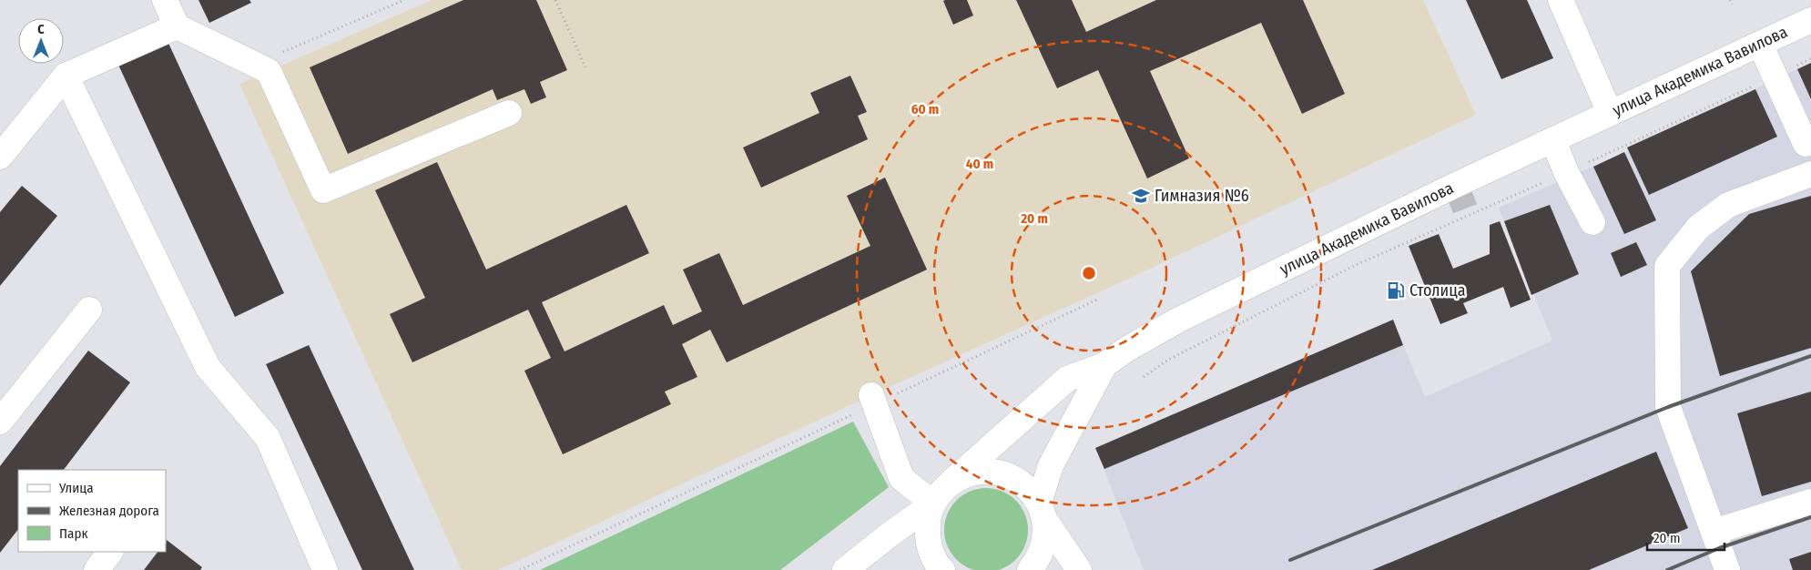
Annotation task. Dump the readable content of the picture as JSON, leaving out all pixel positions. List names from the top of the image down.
{
  "streets": {
    "street": ["улица Академика Вавилова"]
  },
  "places": {
    "school or university": ["Гимназия №6"],
    "fuel station": ["Столица"]
  },
  "legend": ["Улица", "Железная дорога", "Парк"],
  "scale_bar": "20 m",
  "north": "top",
  "rings": ["60 m", "40 m", "20 m"]
}
